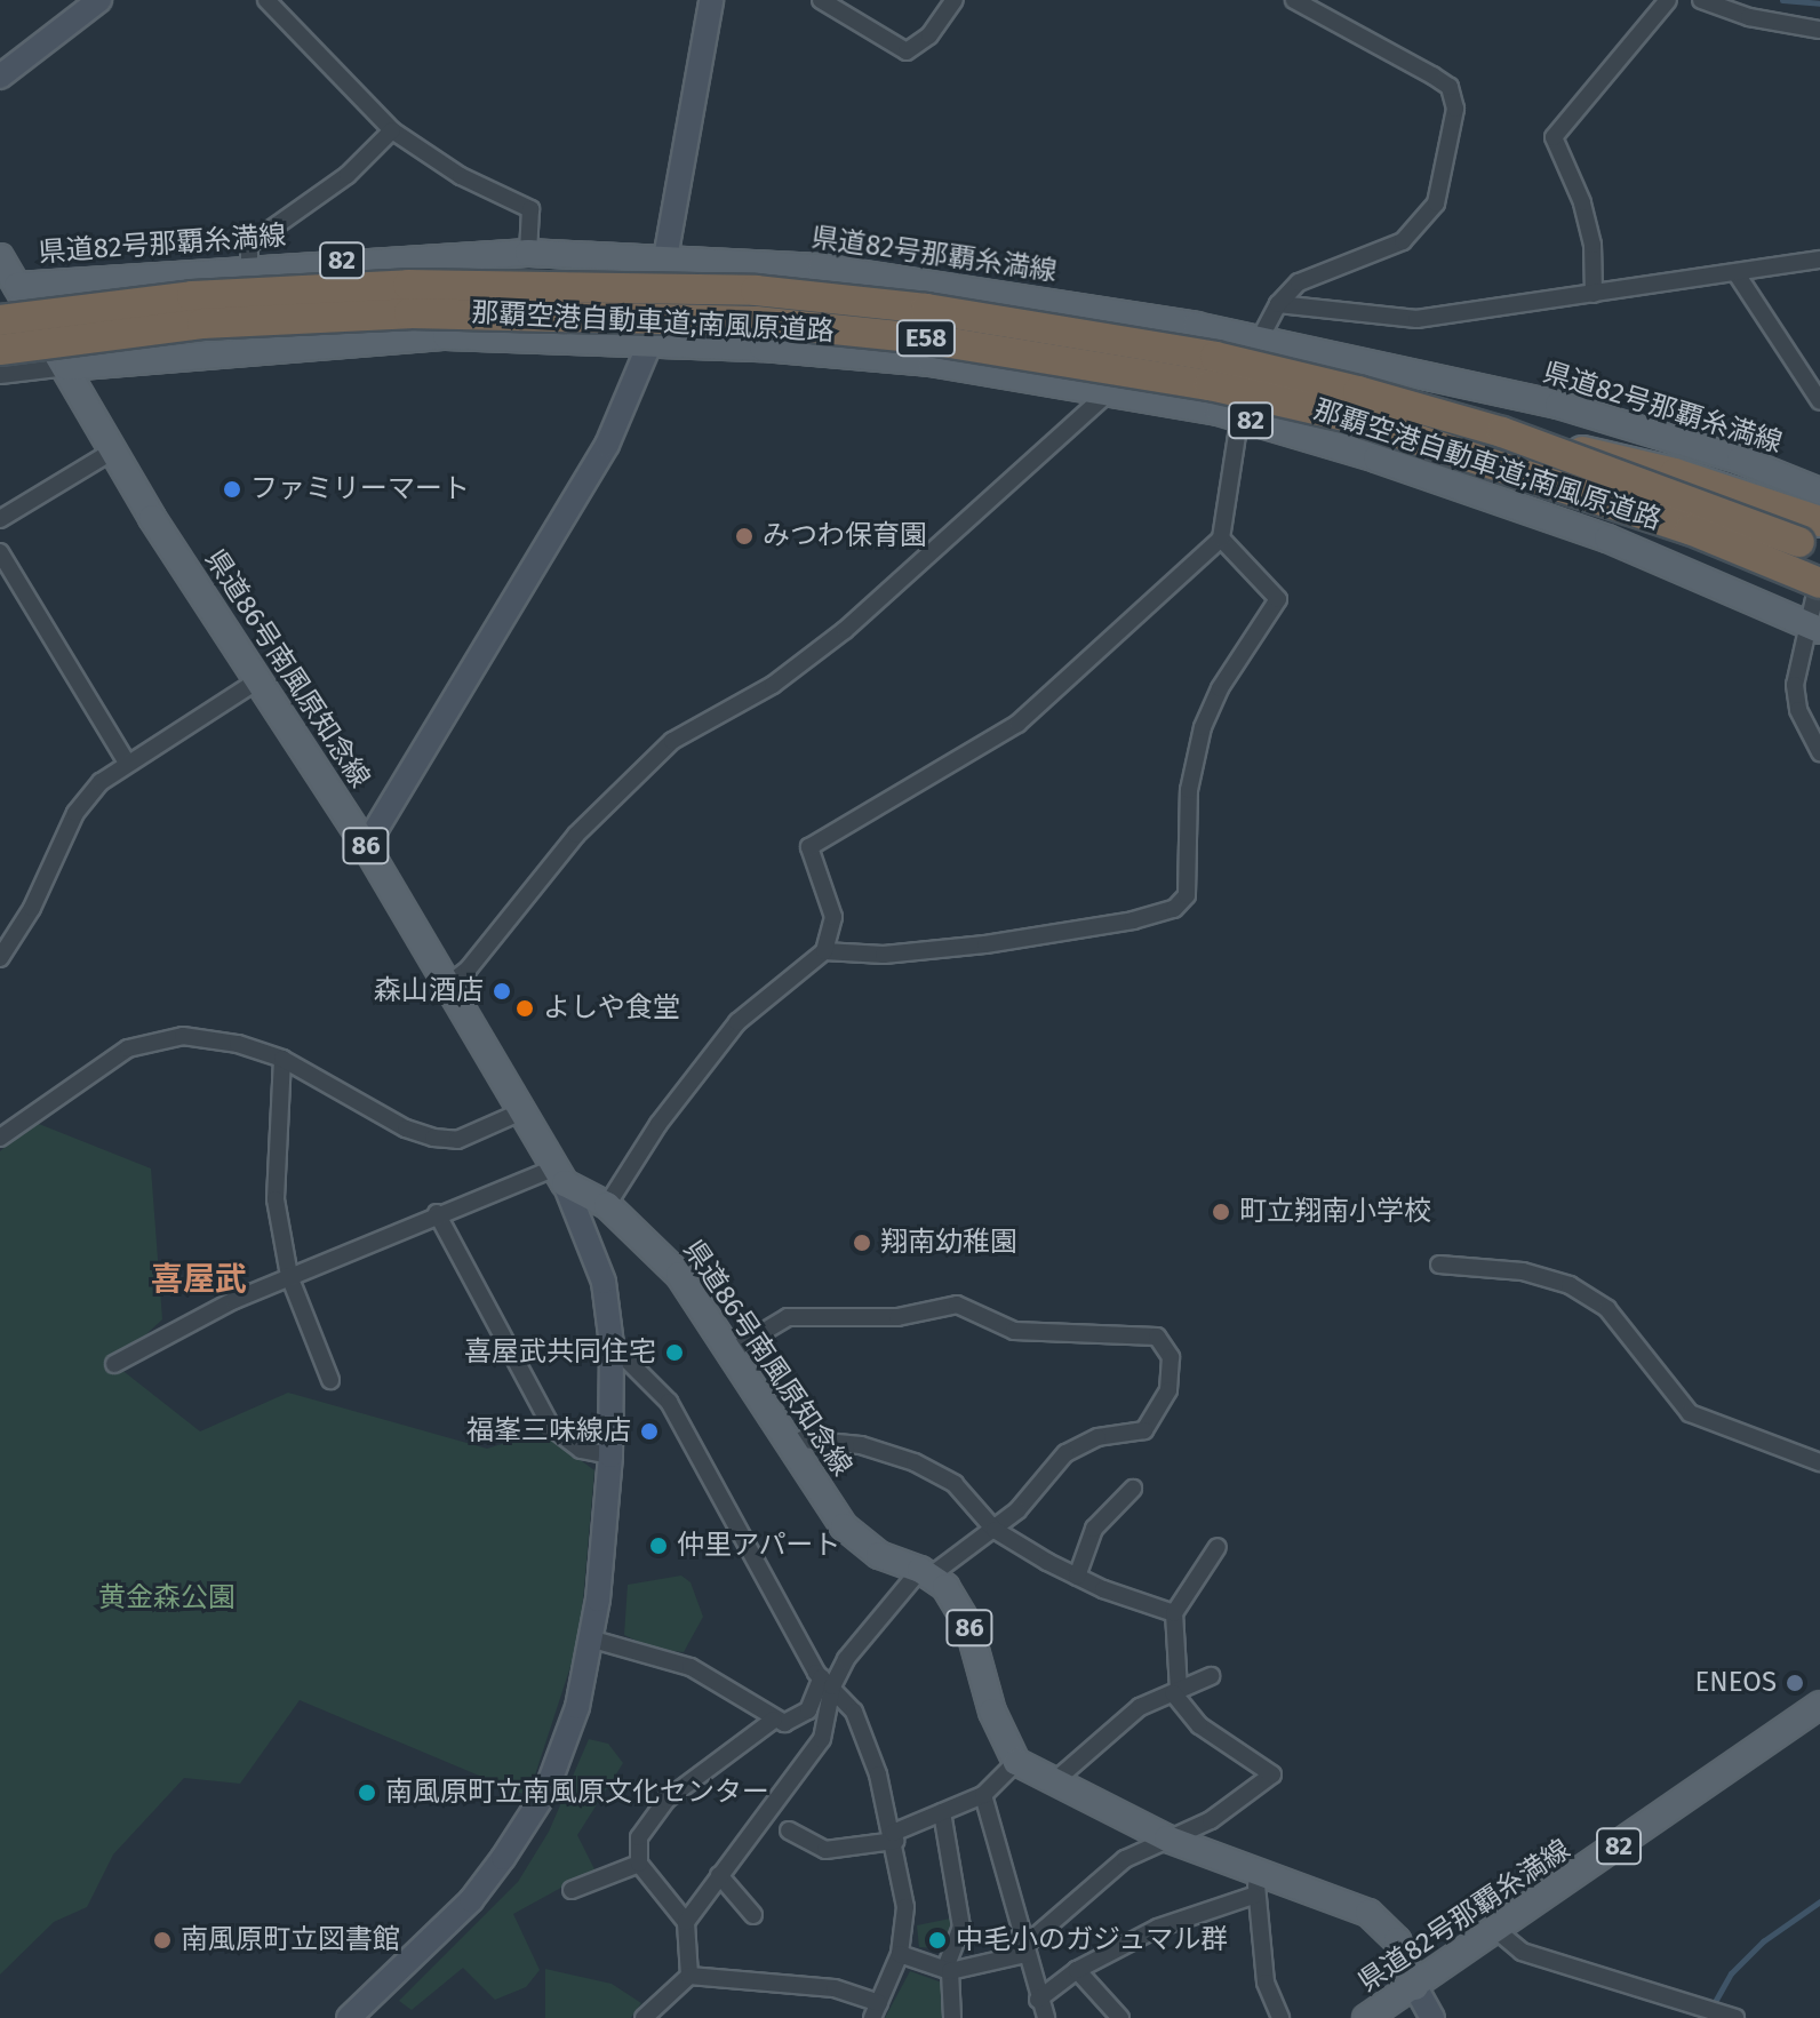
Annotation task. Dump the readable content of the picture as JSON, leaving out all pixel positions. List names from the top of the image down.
{
  "streets": {
    "highway": ["那覇空港自動車道;南風原道路", "E58"],
    "main road": [
      "県道82号那覇糸満線",
      "82",
      "県道86号南風原知念線",
      "86"
    ]
  },
  "crossings": [
    ["県道82号那覇糸満線", "県道86号南風原知念線"],
    ["82", "県道86号南風原知念線"]
  ],
  "districts": ["喜屋武"],
  "parks": ["黄金森公園"],
  "places": [
    "ファミリーマート",
    "みつわ保育園",
    "森山酒店",
    "よしや食堂",
    "町立翔南小学校",
    "翔南幼稚園",
    "喜屋武共同住宅",
    "福峯三味線店",
    "仲里アパート",
    "ENEOS",
    "南風原町立南風原文化センター",
    "南風原町立図書館",
    "中毛小のガジュマル群"
  ]
}
